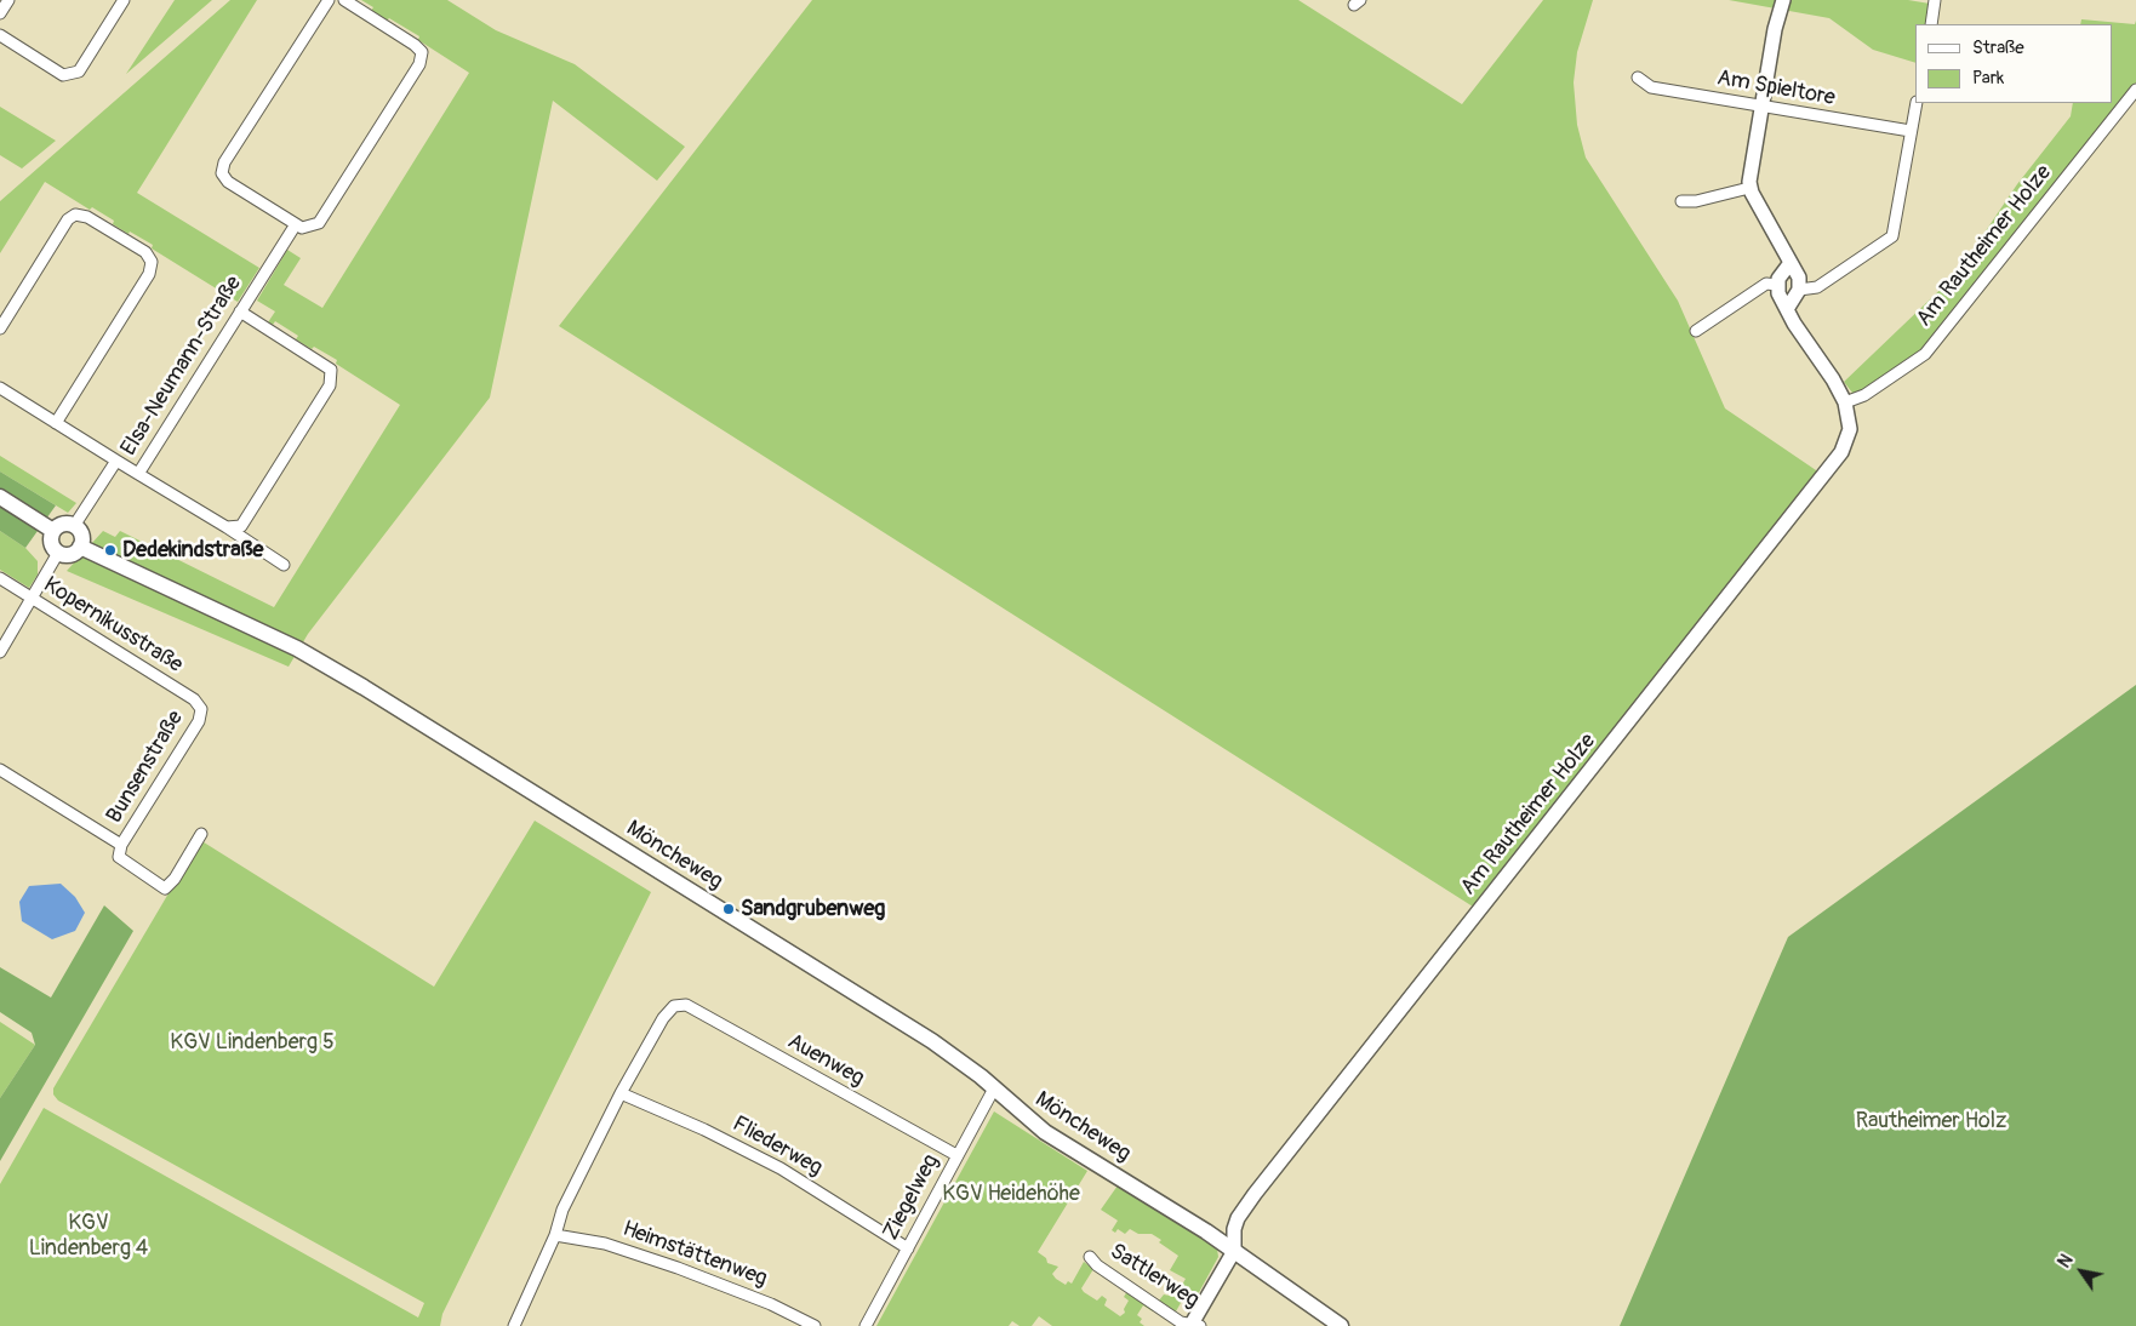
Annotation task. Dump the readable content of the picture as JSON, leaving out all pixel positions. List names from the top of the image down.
{
  "streets": {
    "main road": ["Möncheweg"],
    "street": [
      "Am Spieltore",
      "Am Rautheimer Holze",
      "Elsa-Neumann-Straße",
      "Kopernikusstraße",
      "Bunsenstraße",
      "Auenweg",
      "Fliederweg",
      "Ziegelweg",
      "Heimstättenweg",
      "Sattlerweg"
    ]
  },
  "crossings": [
    ["Am Rautheimer Holze", "Möncheweg"],
    ["Elsa-Neumann-Straße", "Möncheweg"],
    ["Kopernikusstraße", "Bunsenstraße"],
    ["Möncheweg", "Ziegelweg"],
    ["Auenweg", "Fliederweg"],
    ["Auenweg", "Ziegelweg"],
    ["Fliederweg", "Ziegelweg"]
  ],
  "parks": [
    "KGV Lindenberg 5",
    "Rautheimer Holz",
    "KGV Heidehöhe",
    "KGV Lindenberg 4"
  ],
  "places": ["Dedekindstraße", "Sandgrubenweg"],
  "legend": ["Straße", "Park"],
  "north": "top left"
}
